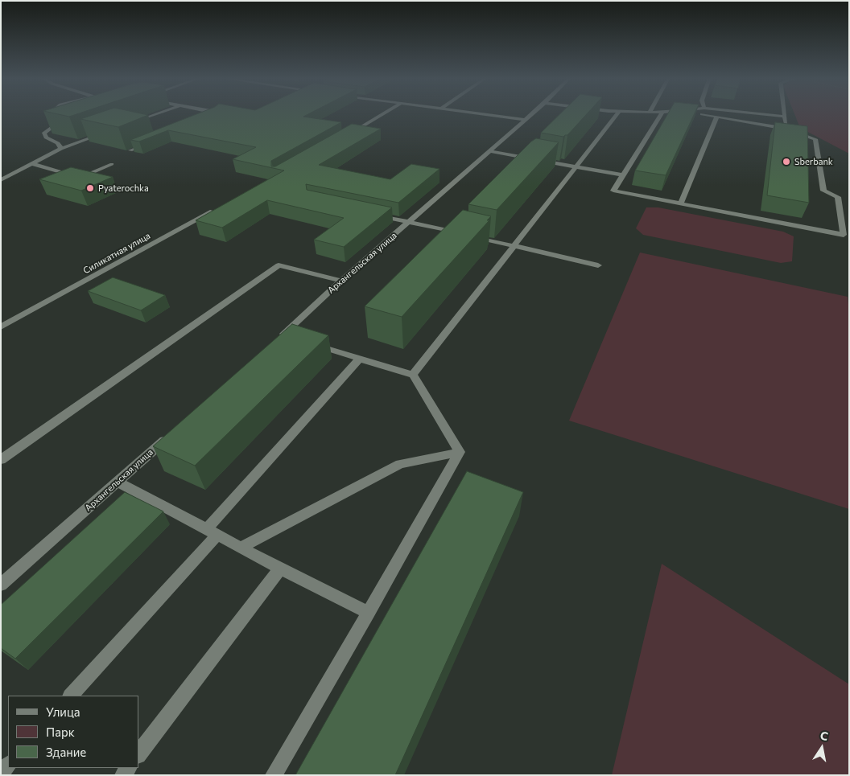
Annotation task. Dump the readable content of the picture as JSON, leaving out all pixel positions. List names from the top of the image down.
{
  "streets": {
    "street": ["Силикатная улица", "Архангельская улица"]
  },
  "places": ["Sberbank", "Pyaterochka"],
  "legend": ["Улица", "Парк", "Здание"],
  "north": "top"
}
